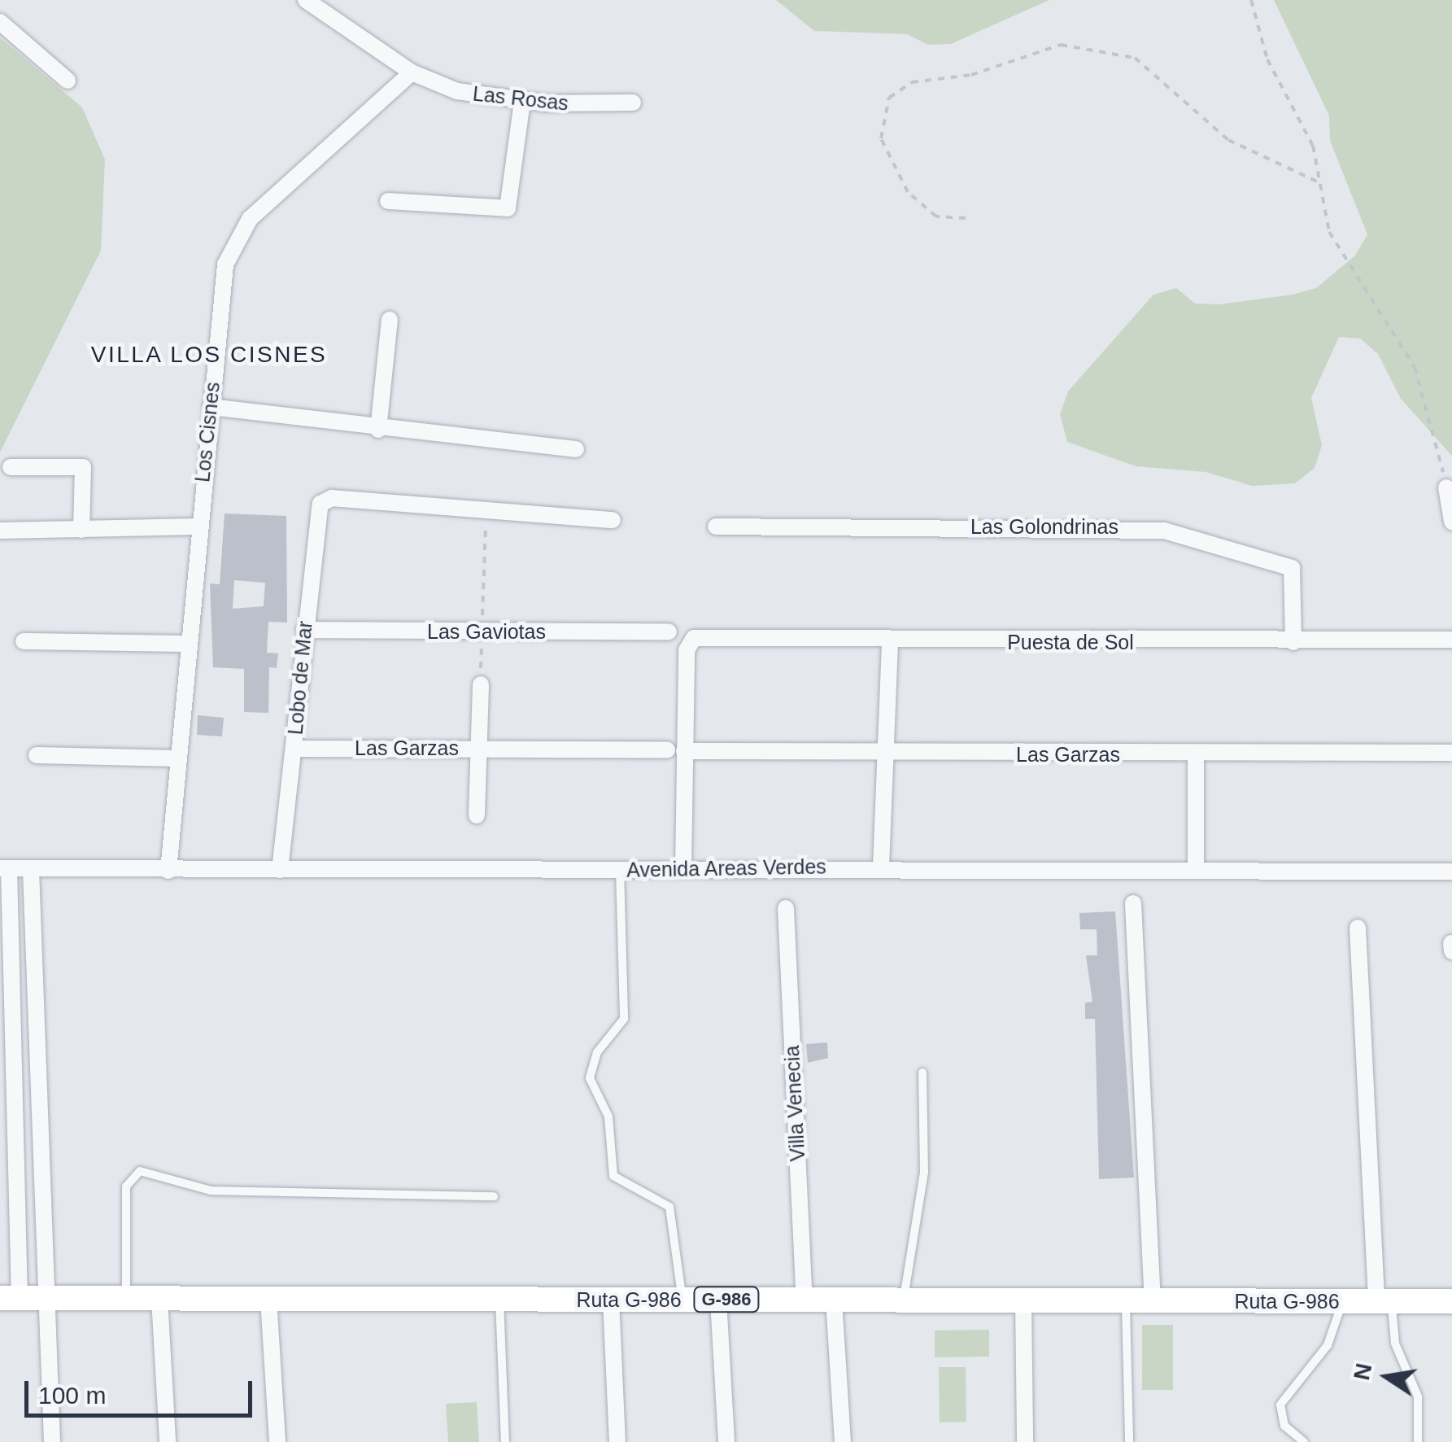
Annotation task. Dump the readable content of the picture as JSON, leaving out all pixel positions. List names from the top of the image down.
{
  "streets": {
    "main road": ["Ruta G-986", "G-986"],
    "street": [
      "Las Rosas",
      "Los Cisnes",
      "Las Golondrinas",
      "Las Gaviotas",
      "Puesta de Sol",
      "Lobo de Mar",
      "Las Garzas",
      "Avenida Areas Verdes",
      "Villa Venecia"
    ]
  },
  "crossings": [
    ["Las Rosas", "Los Cisnes"],
    ["Los Cisnes", "Avenida Areas Verdes"],
    ["Las Golondrinas", "Puesta de Sol"],
    ["Las Gaviotas", "Lobo de Mar"],
    ["Puesta de Sol", "Las Garzas"],
    ["Lobo de Mar", "Las Garzas"],
    ["Lobo de Mar", "Avenida Areas Verdes"],
    ["Villa Venecia", "Ruta G-986"]
  ],
  "districts": ["VILLA LOS CISNES"],
  "scale_bar": "100 m",
  "north": "left"
}
